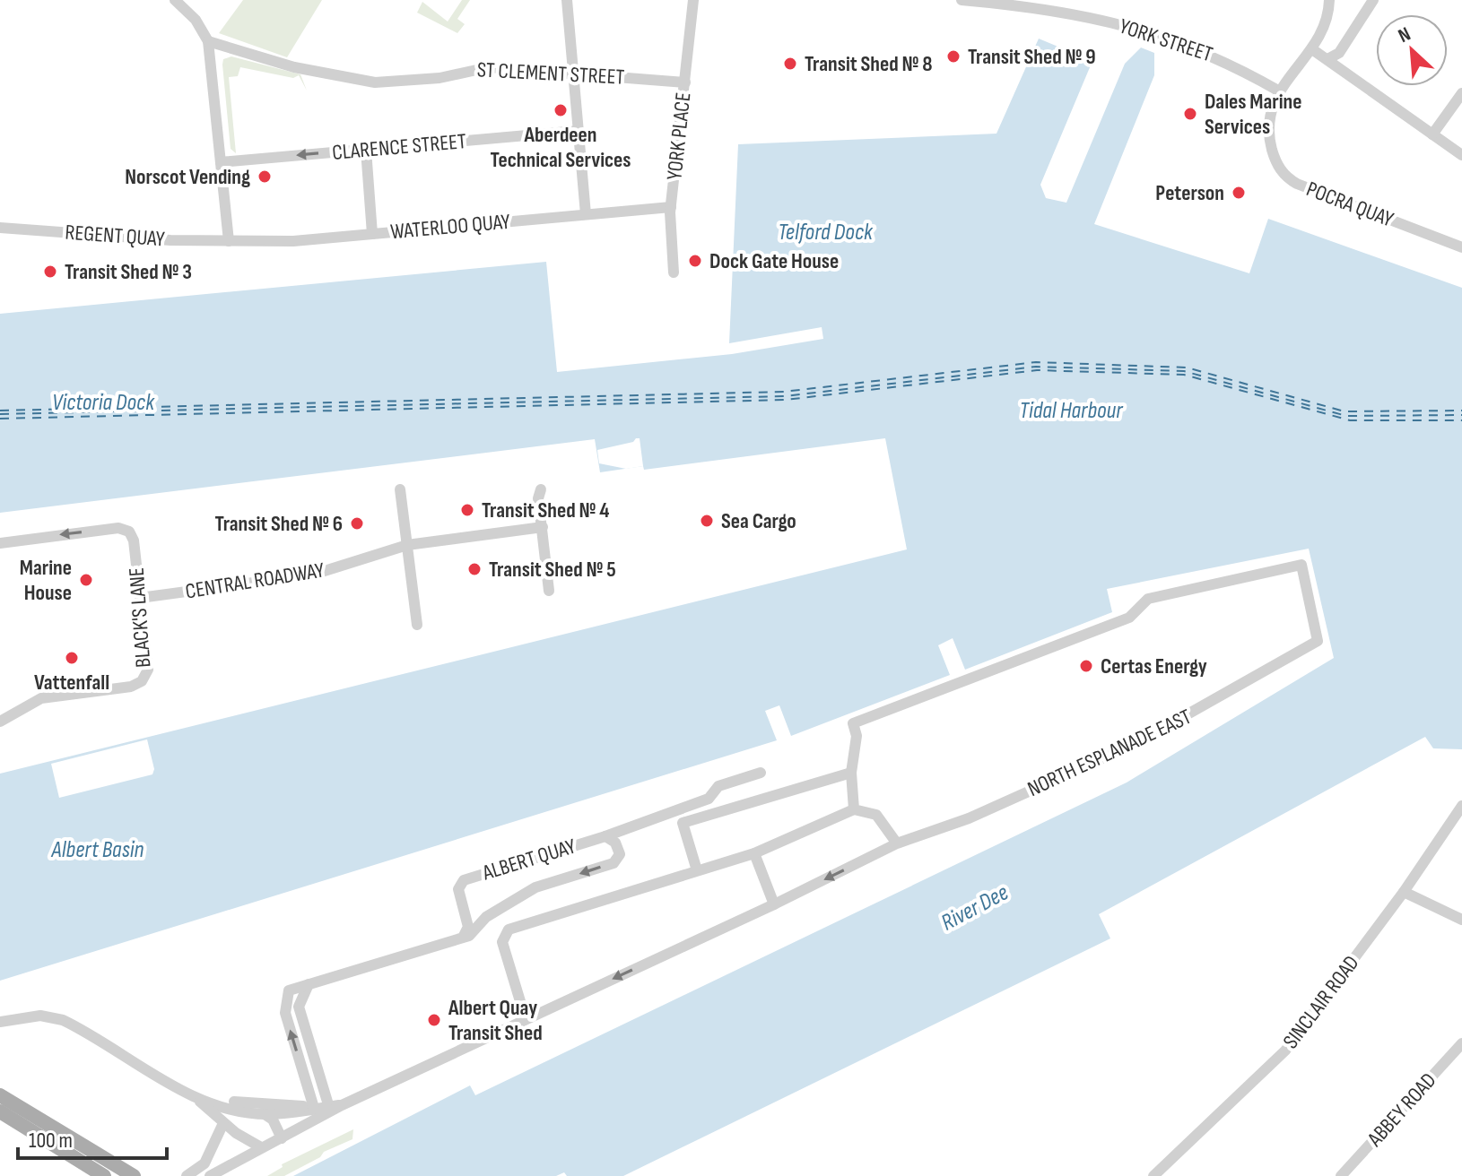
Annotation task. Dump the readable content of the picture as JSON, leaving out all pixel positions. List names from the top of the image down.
{
  "streets": {
    "street": [
      "YORK STREET",
      "ST CLEMENT STREET",
      "YORK PLACE",
      "CLARENCE STREET",
      "POCRA QUAY",
      "WATERLOO QUAY",
      "REGENT QUAY",
      "CENTRAL ROADWAY",
      "BLACK'S LANE",
      "NORTH ESPLANADE EAST",
      "ALBERT QUAY",
      "SINCLAIR ROAD",
      "ABBEY ROAD"
    ]
  },
  "crossings": [
    ["YORK STREET", "POCRA QUAY"],
    ["ST CLEMENT STREET", "YORK PLACE"],
    ["YORK PLACE", "WATERLOO QUAY"],
    ["WATERLOO QUAY", "REGENT QUAY"],
    ["CENTRAL ROADWAY", "BLACK'S LANE"]
  ],
  "one_way": ["CLARENCE STREET"],
  "water": [
    "Telford Dock",
    "Victoria Dock",
    "Tidal Harbour",
    "Albert Basin",
    "River Dee"
  ],
  "places": [
    "Transit Shed № 9",
    "Transit Shed № 8",
    "Aberdeen Technical Services",
    "Dales Marine Services",
    "Norscot Vending",
    "Peterson",
    "Dock Gate House",
    "Transit Shed № 3",
    "Transit Shed № 4",
    "Sea Cargo",
    "Transit Shed № 6",
    "Transit Shed № 5",
    "Marine House",
    "Vattenfall",
    "Certas Energy",
    "Albert Quay Transit Shed"
  ],
  "scale_bar": "100 m",
  "north": "top left"
}
